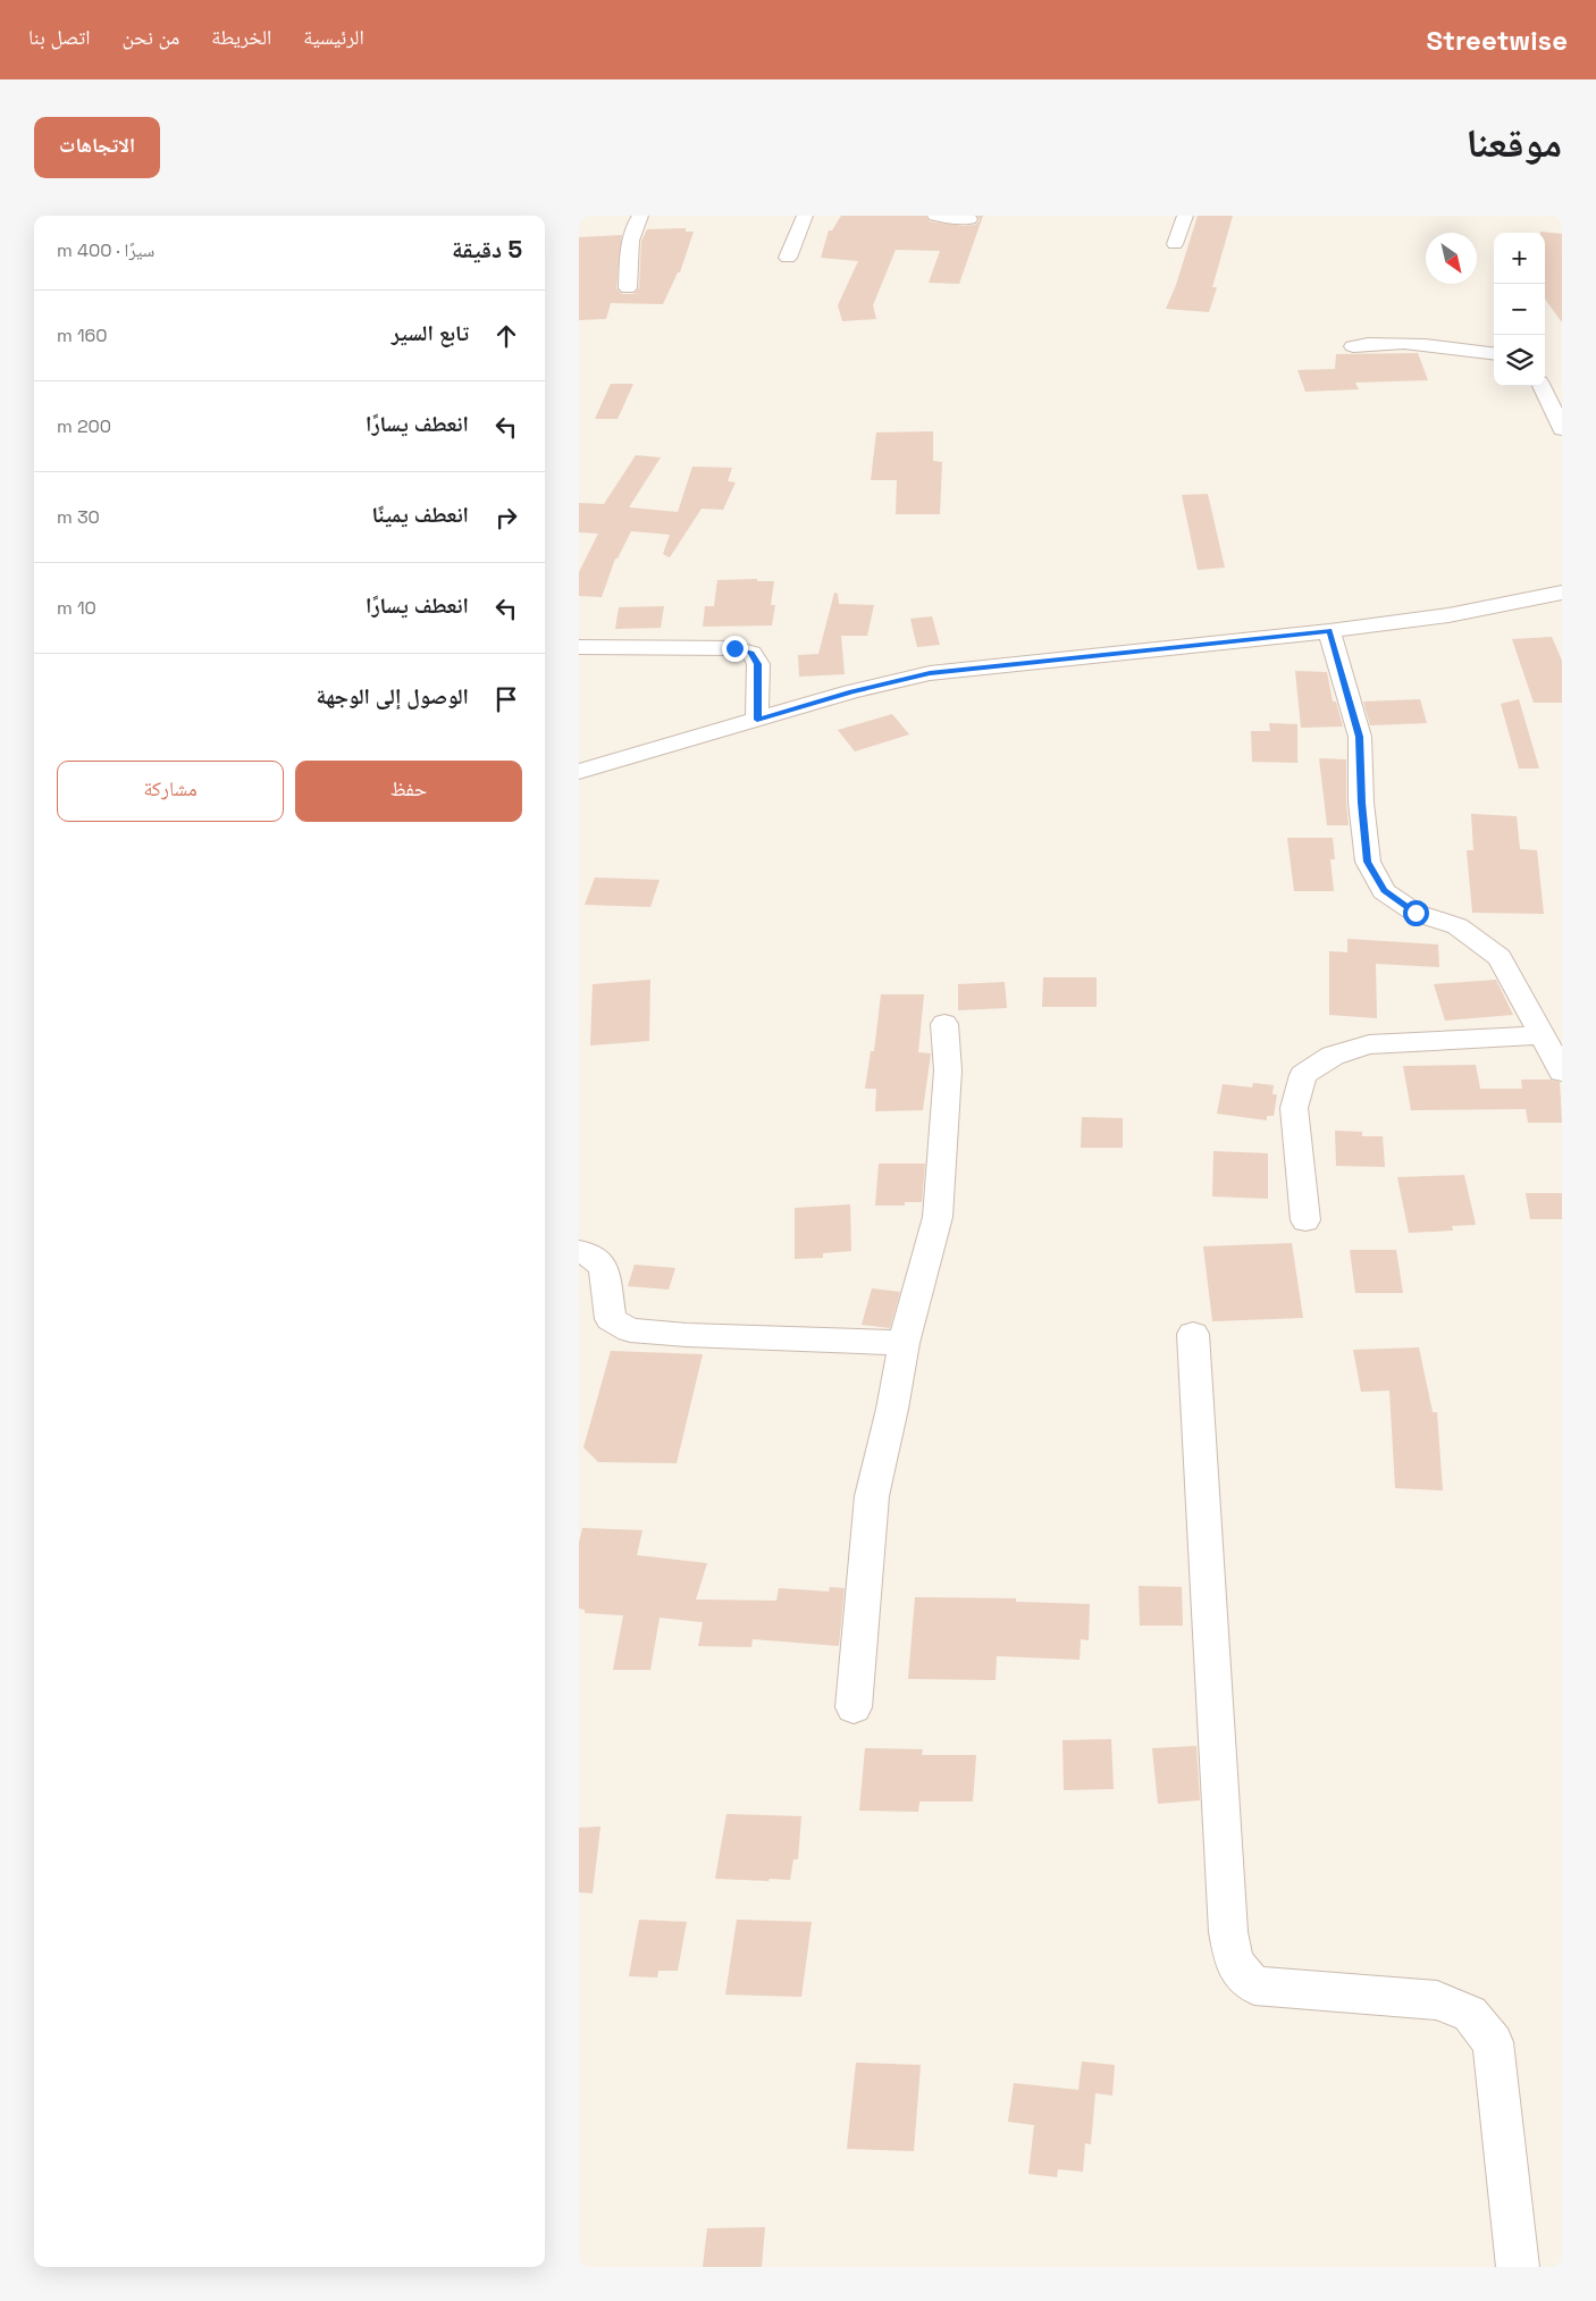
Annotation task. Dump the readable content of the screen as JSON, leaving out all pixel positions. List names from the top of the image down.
{
  "north": "bottom right",
  "page": {
    "header": "Streetwise",
    "nav": [
      "الرئيسية",
      "الخريطة",
      "من نحن",
      "اتصل بنا"
    ],
    "title": "موقعنا",
    "buttons": [
      "الاتجاهات",
      ["حفظ", "مشاركة"]
    ],
    "heading": ["5 دقيقة", "سيرًا · 400 m"],
    "map_buttons": ["+", "−"],
    "list": [
      ["تابع السير", "160 m"],
      ["انعطف يسارًا", "200 m"],
      ["انعطف يمينًا", "30 m"],
      ["انعطف يسارًا", "10 m"],
      "الوصول إلى الوجهة"
    ]
  }
}
